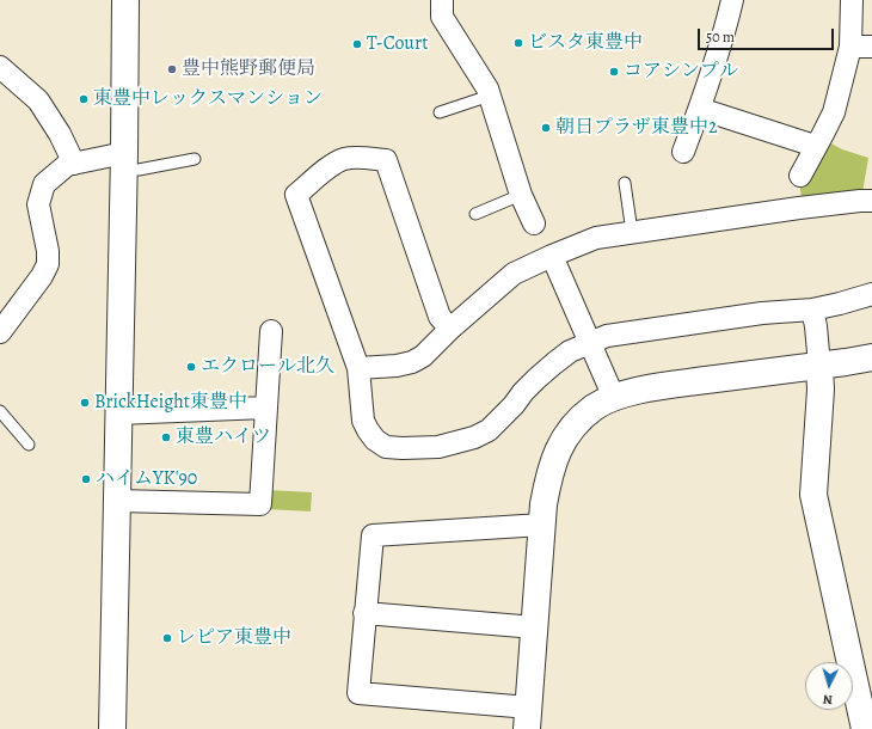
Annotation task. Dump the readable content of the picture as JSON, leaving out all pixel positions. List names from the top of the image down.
{
  "places": [
    "ビスタ東豊中",
    "T-Court",
    "豊中熊野郵便局",
    "コアシンプル",
    "東豊中レックスマンション",
    "朝日プラザ東豊中2",
    "エクロール北久",
    "BrickHeight東豊中",
    "東豊ハイツ",
    "ハイムYK'90",
    "レピア東豊中"
  ],
  "scale_bar": "50 m",
  "north": "bottom"
}
